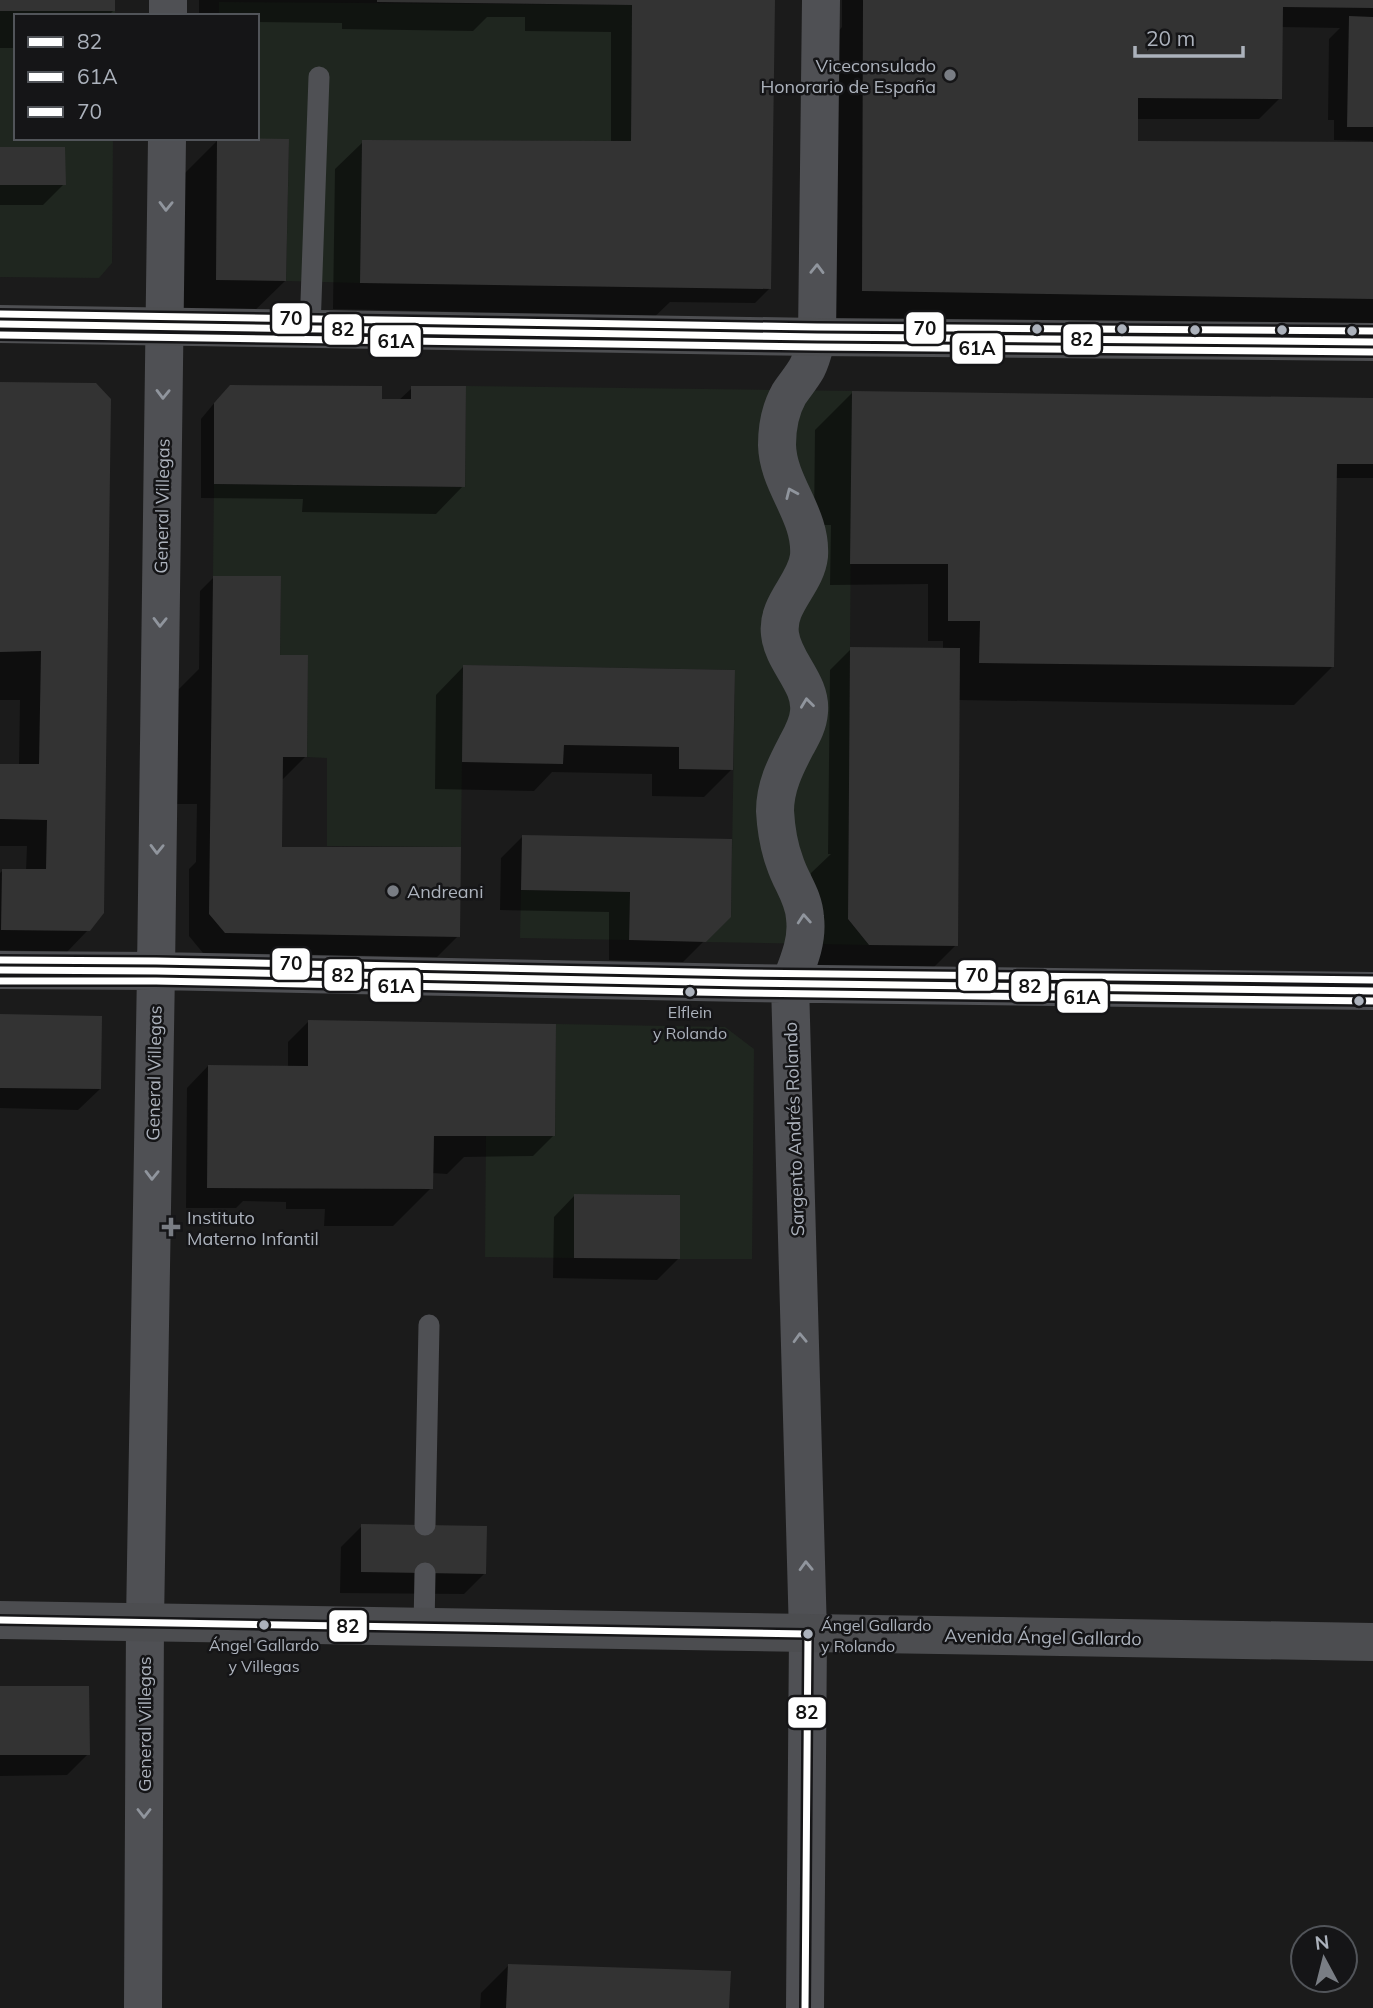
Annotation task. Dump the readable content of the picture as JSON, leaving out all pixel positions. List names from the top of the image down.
{
  "streets": {
    "main road": ["Avenida Ángel Gallardo"],
    "street": ["General Villegas", "Sargento Andrés Rolando"]
  },
  "crossings": [
    ["General Villegas", "Avenida Ángel Gallardo"],
    ["Sargento Andrés Rolando", "Avenida Ángel Gallardo"]
  ],
  "one_way": ["General Villegas", "Sargento Andrés Rolando"],
  "places": {
    "other": [
      "Viceconsulado Honorario de España",
      "Andreani",
      "Elflein y Rolando",
      "Ángel Gallardo y Villegas",
      "Ángel Gallardo y Rolando"
    ],
    "health": ["Instituto Materno Infantil"]
  },
  "lines": ["transit line 70", "transit line 82", "transit line 61A"],
  "legend": ["82", "61A", "70"],
  "scale_bar": "20 m",
  "north": "top"
}
